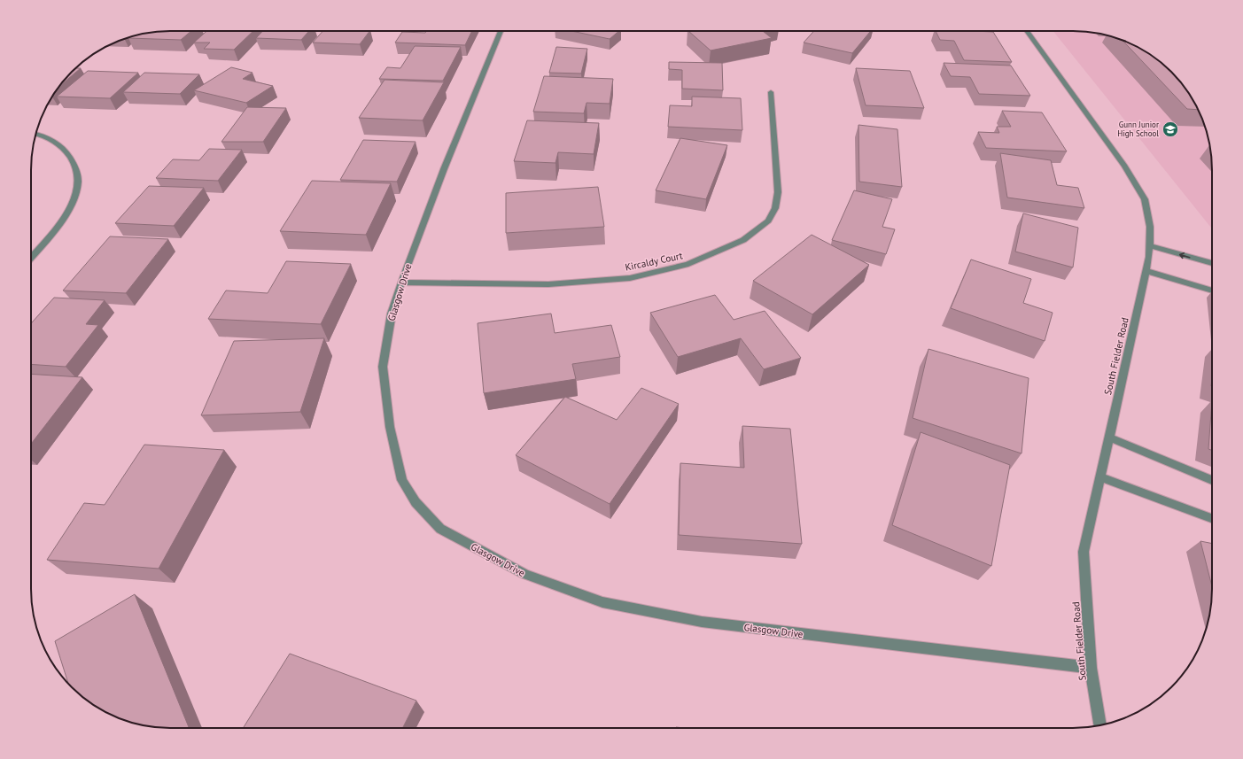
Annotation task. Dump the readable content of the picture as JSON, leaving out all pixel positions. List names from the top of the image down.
{
  "streets": {
    "street": ["Kircaldy Court", "Glasgow Drive", "South Fielder Road"]
  },
  "crossings": [
    ["Kircaldy Court", "Glasgow Drive"],
    ["Glasgow Drive", "South Fielder Road"]
  ],
  "places": {
    "school or university": ["Gunn Junior High School"]
  }
}
